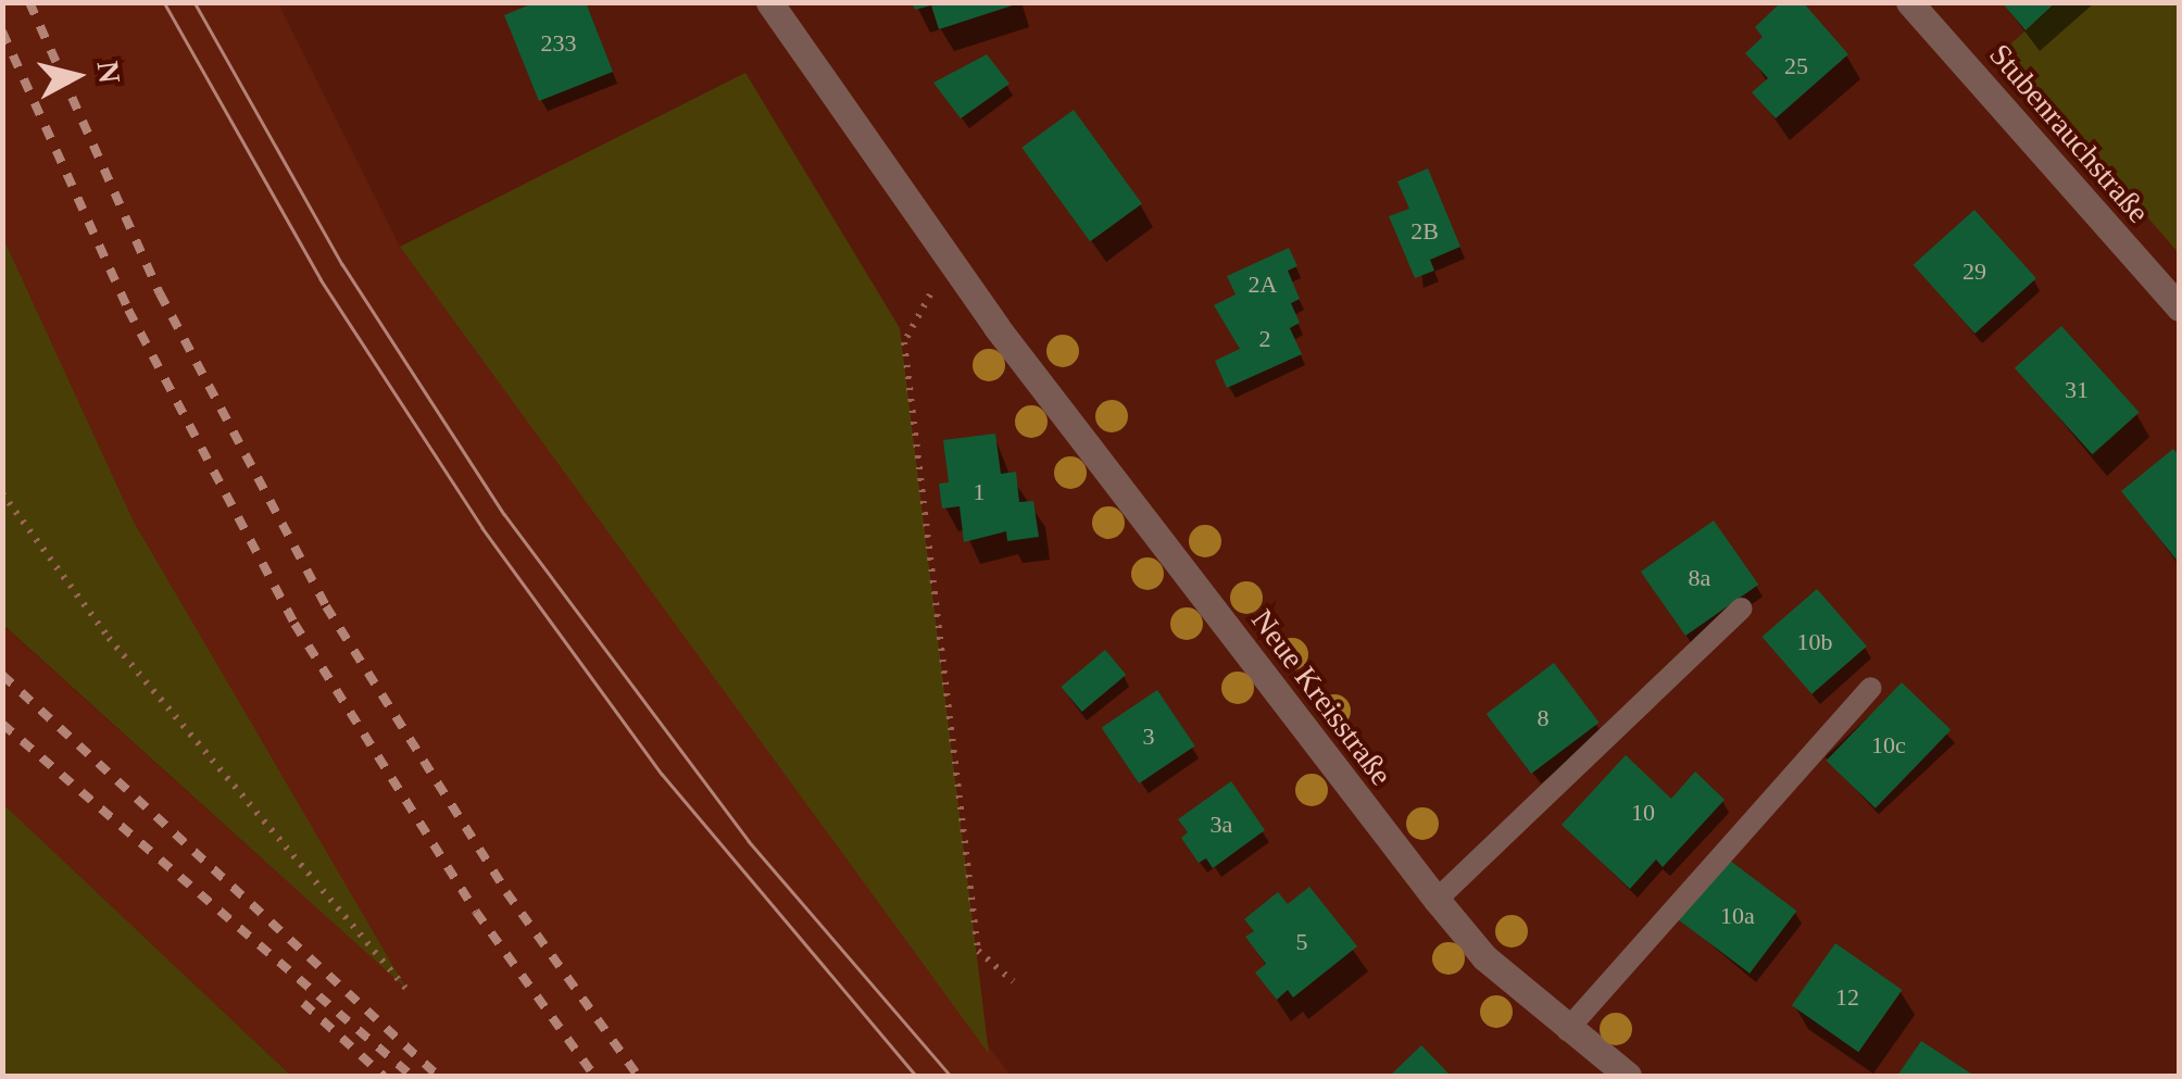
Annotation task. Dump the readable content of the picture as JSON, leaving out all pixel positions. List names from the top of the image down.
{
  "streets": {
    "street": ["Stubenrauchstraße", "Neue Kreisstraße"]
  },
  "house_numbers": [
    "233",
    "25",
    "2B",
    "29",
    "2A",
    "2",
    "31",
    "1",
    "8a",
    "10b",
    "8",
    "3",
    "10c",
    "10",
    "3a",
    "10a",
    "5",
    "12"
  ],
  "north": "right"
}
